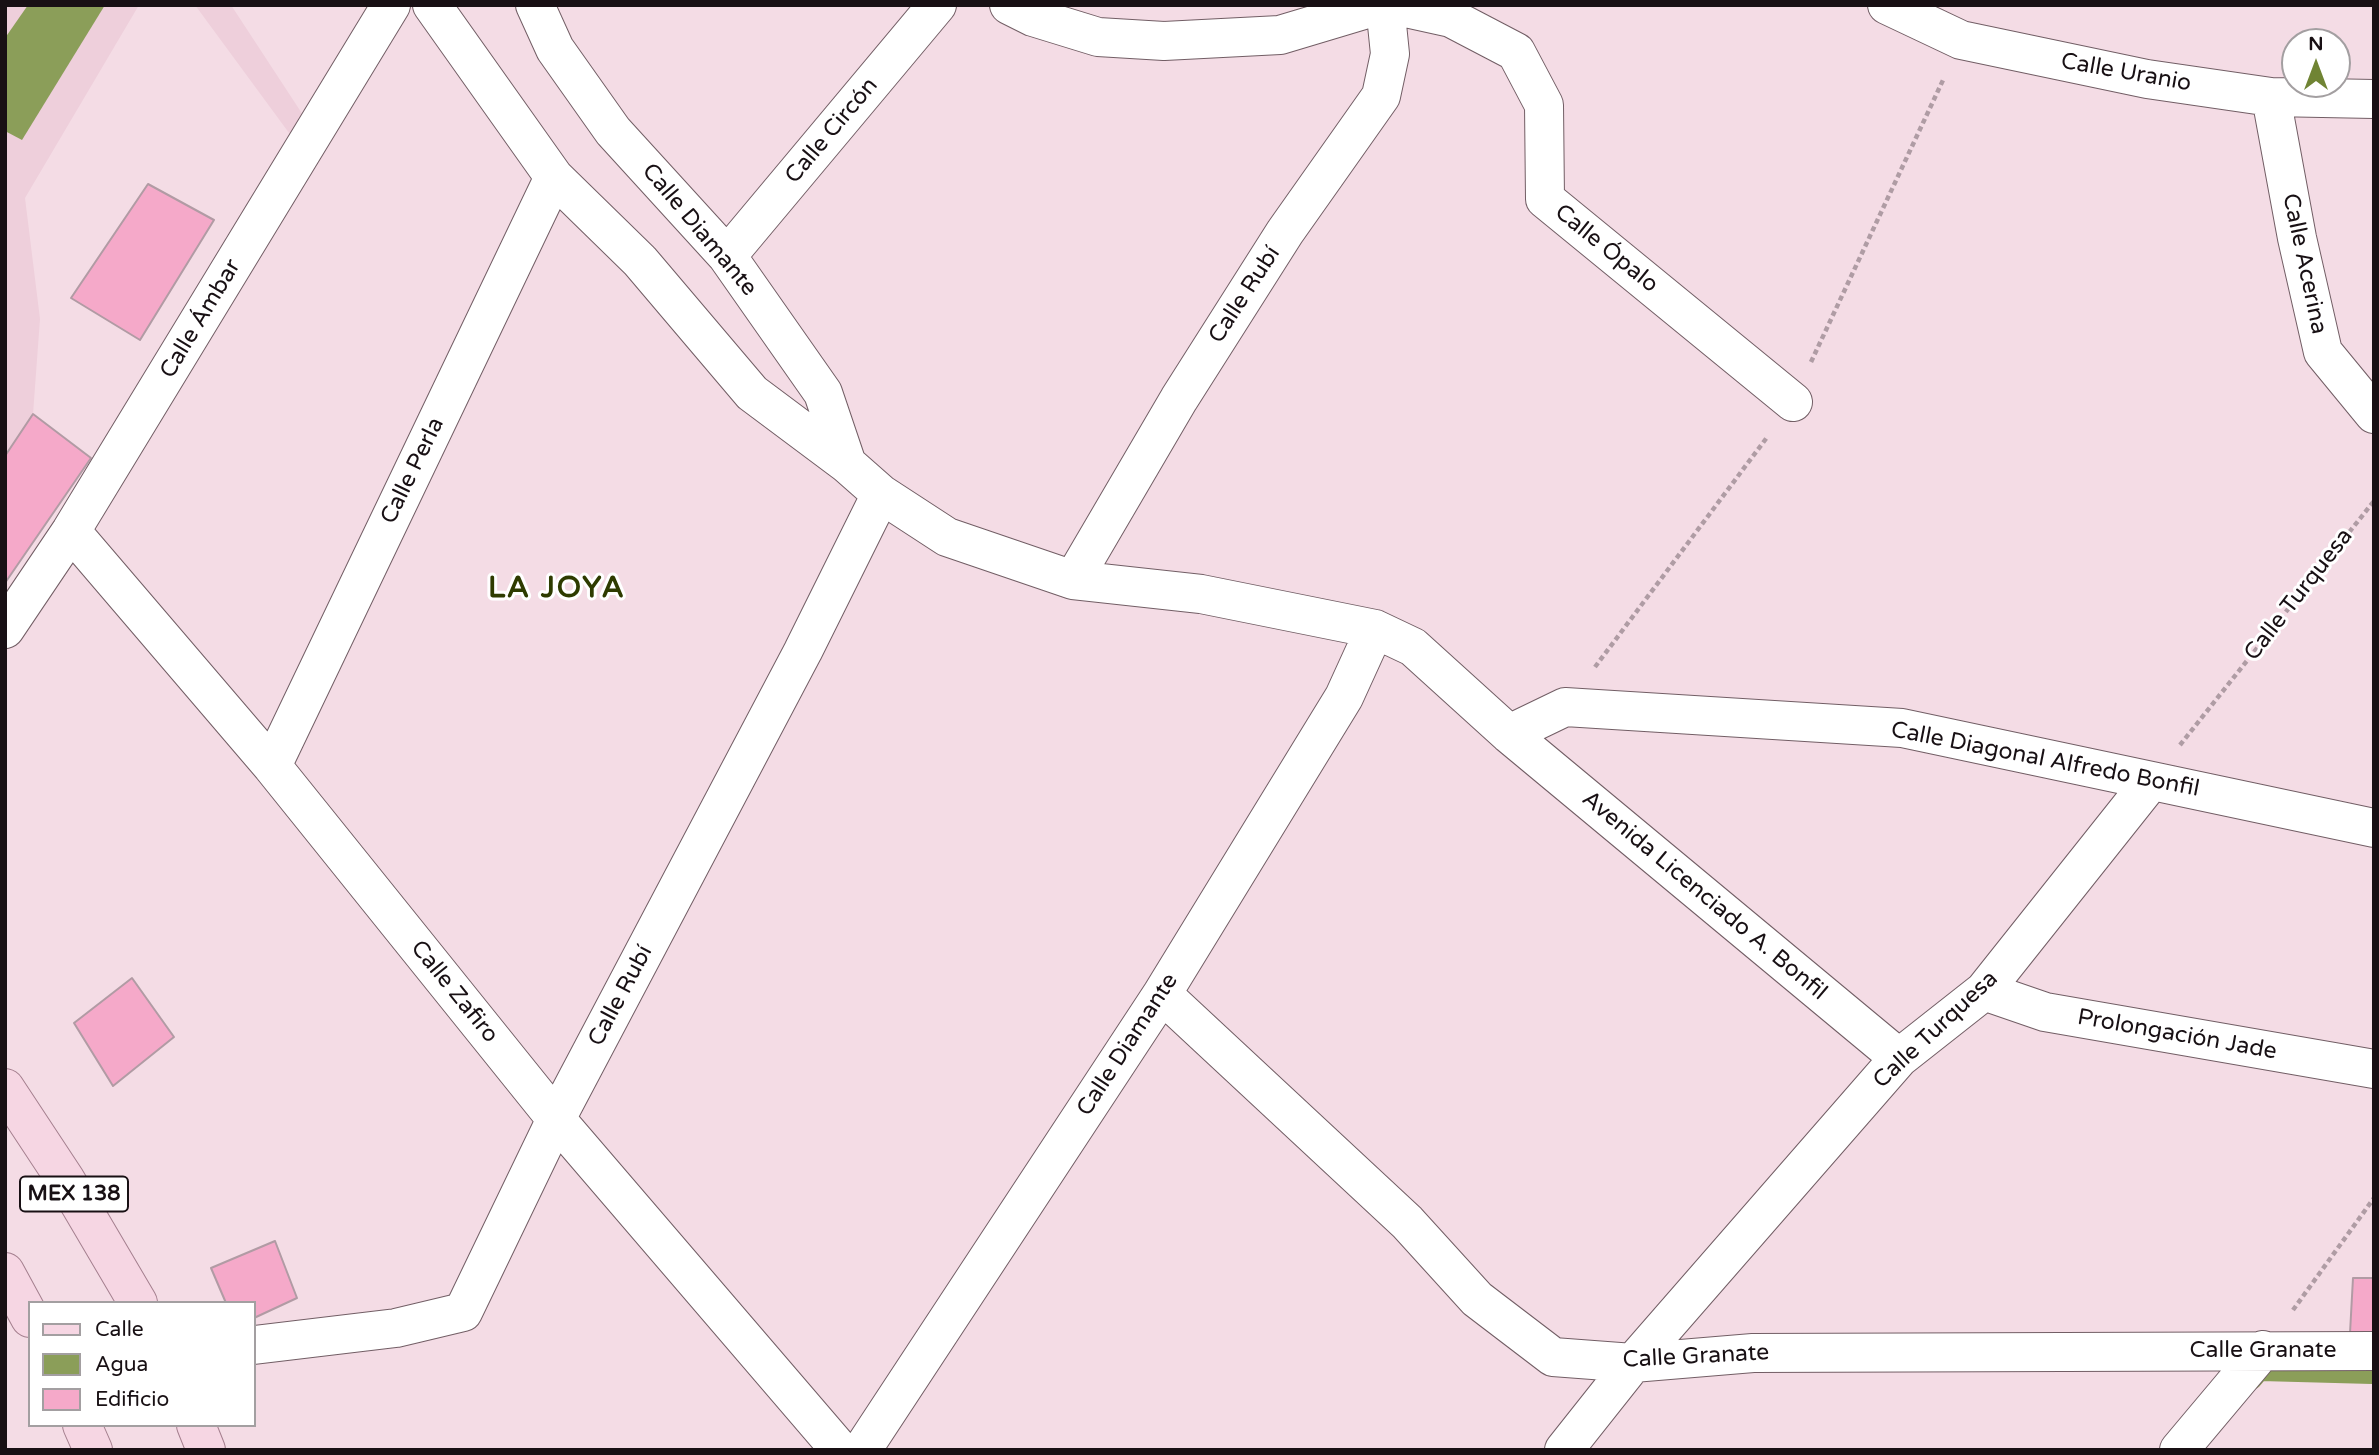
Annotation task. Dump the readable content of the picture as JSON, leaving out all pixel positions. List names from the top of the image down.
{
  "streets": {
    "main road": ["MEX 138"],
    "street": [
      "Calle Uranio",
      "Calle Circón",
      "Calle Diamante",
      "Calle Ópalo",
      "Calle Acerina",
      "Calle Rubí",
      "Calle Ámbar",
      "Calle Perla",
      "Calle Turquesa",
      "Calle Diagonal Alfredo Bonfil",
      "Avenida Licenciado A. Bonfil",
      "Calle Zafiro",
      "Prolongación Jade",
      "Calle Granate"
    ]
  },
  "crossings": [
    ["Calle Uranio", "Calle Acerina"],
    ["Calle Circón", "Calle Diamante"],
    ["Calle Diamante", "Avenida Licenciado A. Bonfil"],
    ["Calle Diamante", "Calle Granate"],
    ["Calle Rubí", "Avenida Licenciado A. Bonfil"],
    ["Calle Rubí", "Calle Zafiro"],
    ["Calle Ámbar", "Calle Zafiro"],
    ["Calle Perla", "Avenida Licenciado A. Bonfil"],
    ["Calle Perla", "Calle Zafiro"],
    ["Calle Turquesa", "Calle Diagonal Alfredo Bonfil"],
    ["Calle Turquesa", "Avenida Licenciado A. Bonfil"],
    ["Calle Turquesa", "Prolongación Jade"],
    ["Calle Turquesa", "Calle Granate"],
    ["Calle Diagonal Alfredo Bonfil", "Avenida Licenciado A. Bonfil"]
  ],
  "districts": ["LA JOYA"],
  "legend": ["Calle", "Agua", "Edificio"],
  "north": "top"
}
